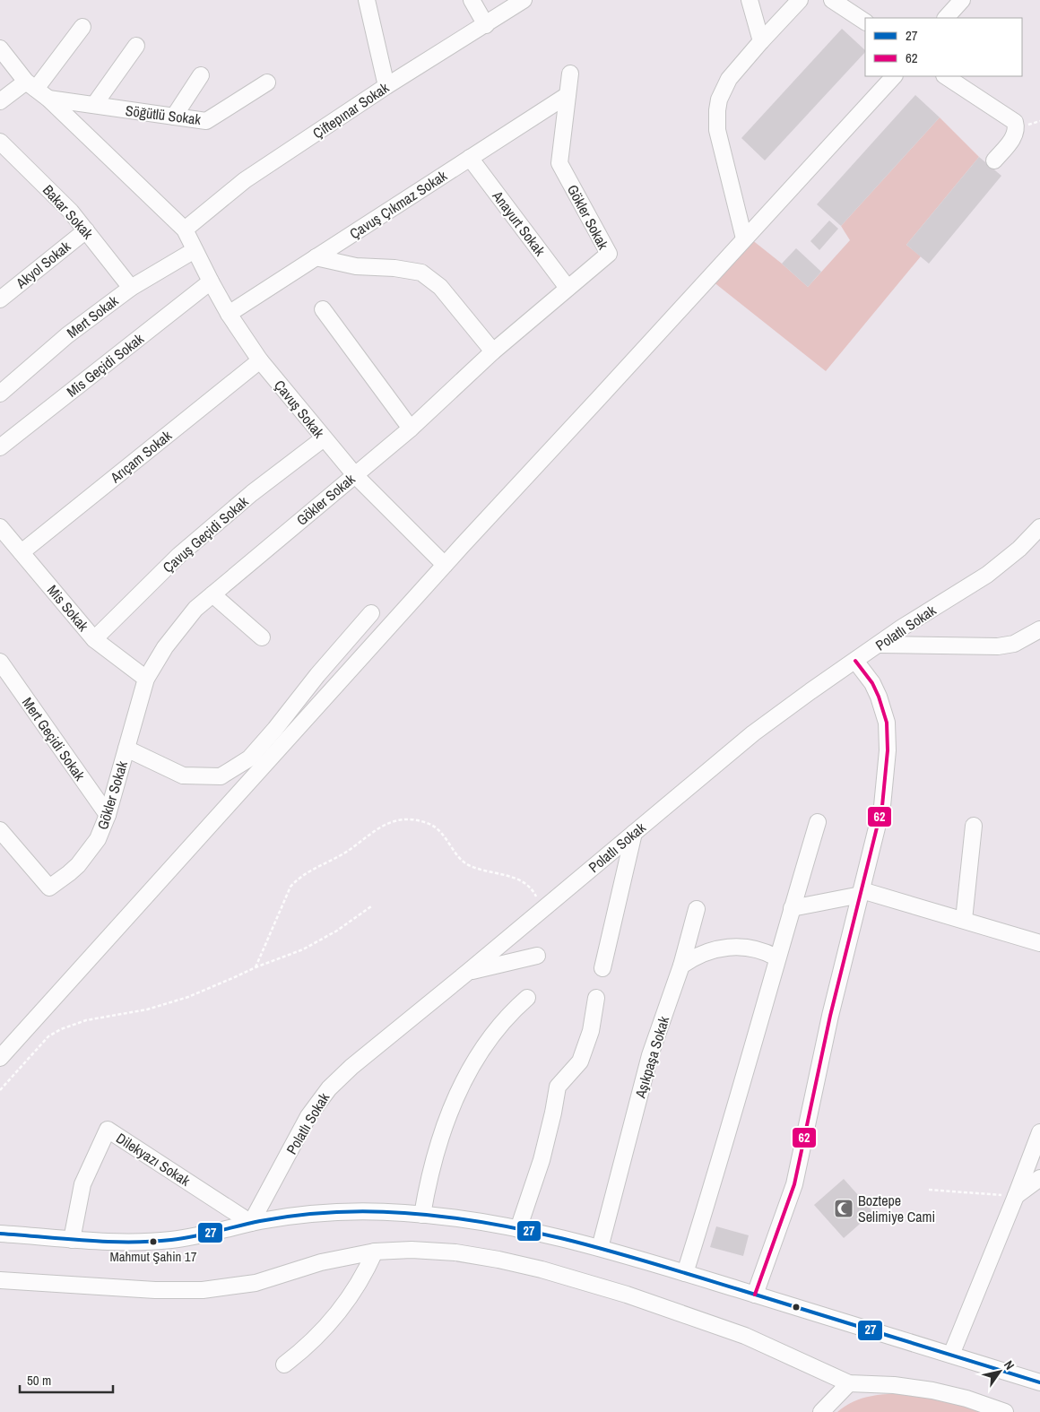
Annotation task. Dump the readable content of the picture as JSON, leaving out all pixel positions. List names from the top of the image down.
{
  "streets": {
    "street": [
      "Çiftepınar Sokak",
      "Söğütlü Sokak",
      "Çavuş Çıkmaz Sokak",
      "Bakar Sokak",
      "Gökler Sokak",
      "Anayurt Sokak",
      "Akyol Sokak",
      "Mert Sokak",
      "Mis Geçidi Sokak",
      "Çavuş Sokak",
      "Arıçam Sokak",
      "Çavuş Geçidi Sokak",
      "Mis Sokak",
      "Polatlı Sokak",
      "Mert Geçidi Sokak",
      "Aşıkpaşa Sokak",
      "Dilekyazı Sokak"
    ]
  },
  "crossings": [
    ["Çiftepınar Sokak", "Çavuş Sokak"],
    ["Çavuş Çıkmaz Sokak", "Gökler Sokak"],
    ["Çavuş Çıkmaz Sokak", "Anayurt Sokak"],
    ["Çavuş Çıkmaz Sokak", "Çavuş Sokak"],
    ["Bakar Sokak", "Akyol Sokak"],
    ["Bakar Sokak", "Mert Sokak"],
    ["Gökler Sokak", "Anayurt Sokak"],
    ["Gökler Sokak", "Çavuş Sokak"],
    ["Gökler Sokak", "Mis Sokak"],
    ["Gökler Sokak", "Mert Geçidi Sokak"],
    ["Mert Sokak", "Çavuş Sokak"],
    ["Mis Geçidi Sokak", "Çavuş Sokak"],
    ["Çavuş Sokak", "Arıçam Sokak"],
    ["Çavuş Sokak", "Çavuş Geçidi Sokak"],
    ["Arıçam Sokak", "Mis Sokak"],
    ["Çavuş Geçidi Sokak", "Mis Sokak"],
    ["Polatlı Sokak", "Dilekyazı Sokak"]
  ],
  "places": {
    "mosque": ["Boztepe Selimiye Cami"],
    "other": ["Mahmut Şahin 17"]
  },
  "lines": ["transit line 62", "transit line 27"],
  "legend": ["27", "62"],
  "scale_bar": "50 m",
  "north": "top right"
}
